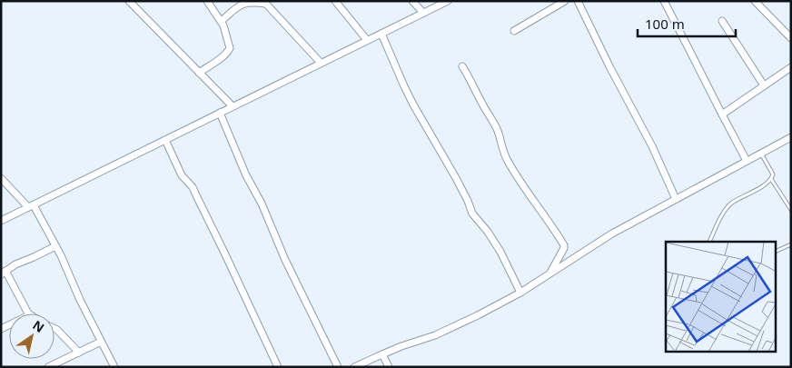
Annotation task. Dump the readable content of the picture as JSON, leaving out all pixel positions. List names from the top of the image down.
{
  "scale_bar": "100 m",
  "north": "top right"
}
